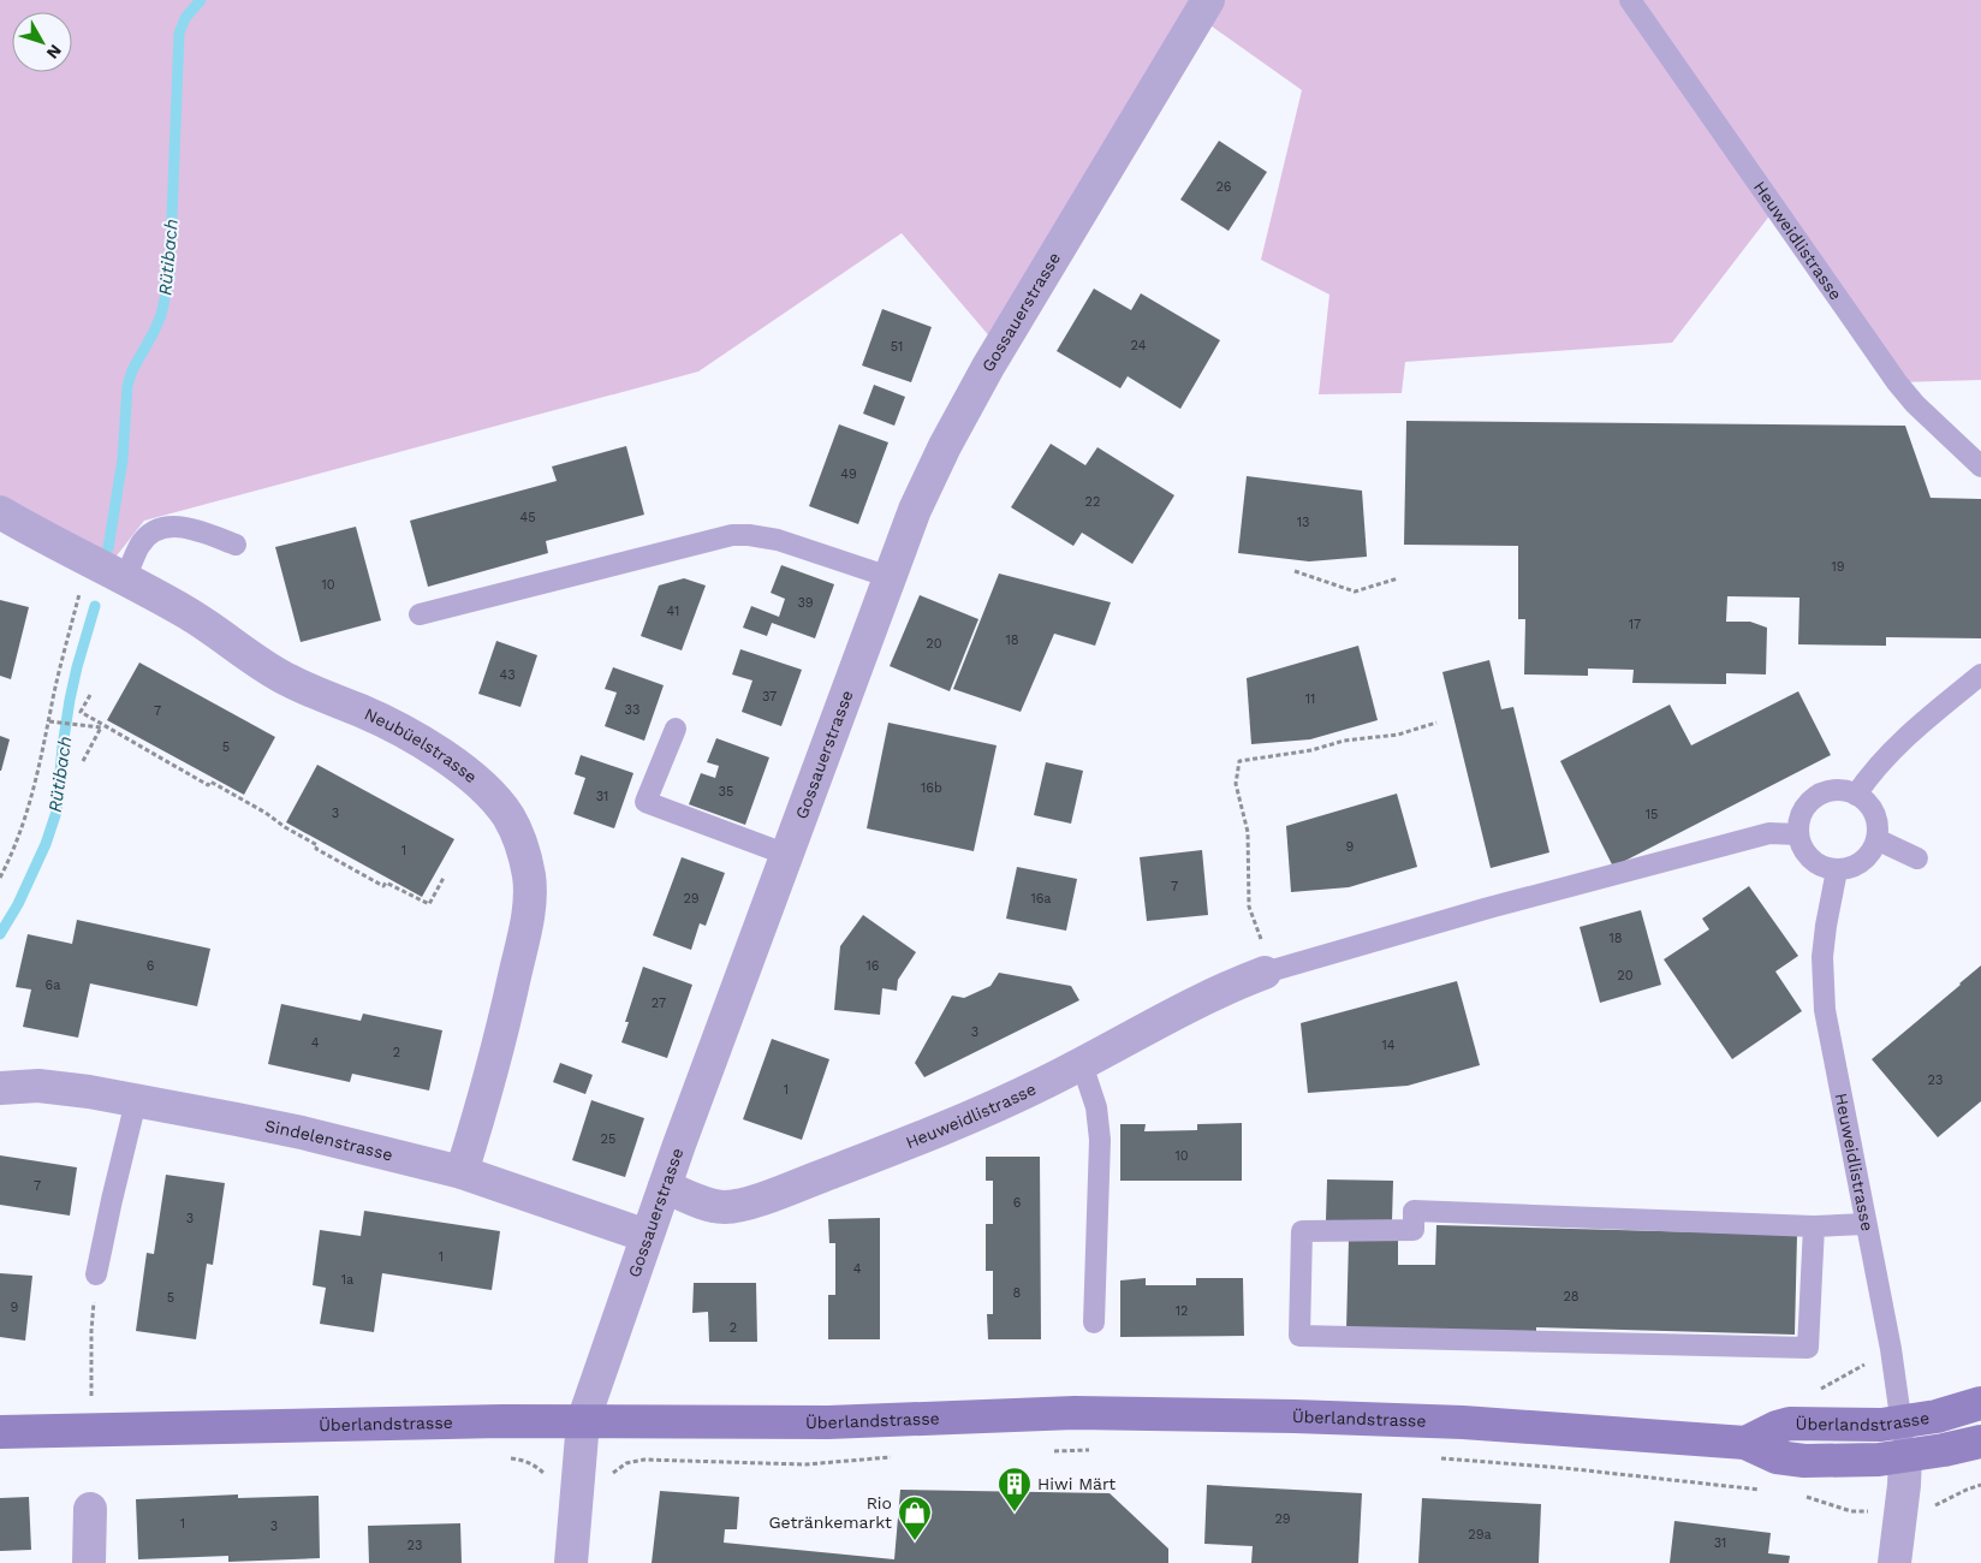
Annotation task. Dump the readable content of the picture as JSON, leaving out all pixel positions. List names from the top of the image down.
{
  "streets": {
    "main road": ["Überlandstrasse"],
    "street": [
      "Heuweidlistrasse",
      "Gossauerstrasse",
      "Neubüelstrasse",
      "Sindelenstrasse"
    ]
  },
  "crossings": [
    ["Heuweidlistrasse", "Gossauerstrasse"],
    ["Heuweidlistrasse", "Überlandstrasse"],
    ["Gossauerstrasse", "Sindelenstrasse"],
    ["Gossauerstrasse", "Überlandstrasse"],
    ["Neubüelstrasse", "Sindelenstrasse"]
  ],
  "water": ["Rütibach"],
  "places": {
    "building": ["Hiwi Märt"],
    "shop": ["Rio Getränkemarkt"]
  },
  "house_numbers": [
    "26",
    "24",
    "51",
    "49",
    "22",
    "45",
    "13",
    "19",
    "10",
    "39",
    "41",
    "17",
    "18",
    "20",
    "43",
    "37",
    "11",
    "33",
    "7",
    "5",
    "16b",
    "35",
    "31",
    "3",
    "15",
    "9",
    "1",
    "7",
    "29",
    "16a",
    "18",
    "6",
    "16",
    "20",
    "6a",
    "27",
    "3",
    "4",
    "14",
    "2",
    "23",
    "1",
    "25",
    "10",
    "7",
    "6",
    "3",
    "1",
    "4",
    "1a",
    "8",
    "28",
    "5",
    "9",
    "12",
    "2",
    "29",
    "1",
    "3",
    "29a",
    "31",
    "23"
  ],
  "north": "bottom right"
}
